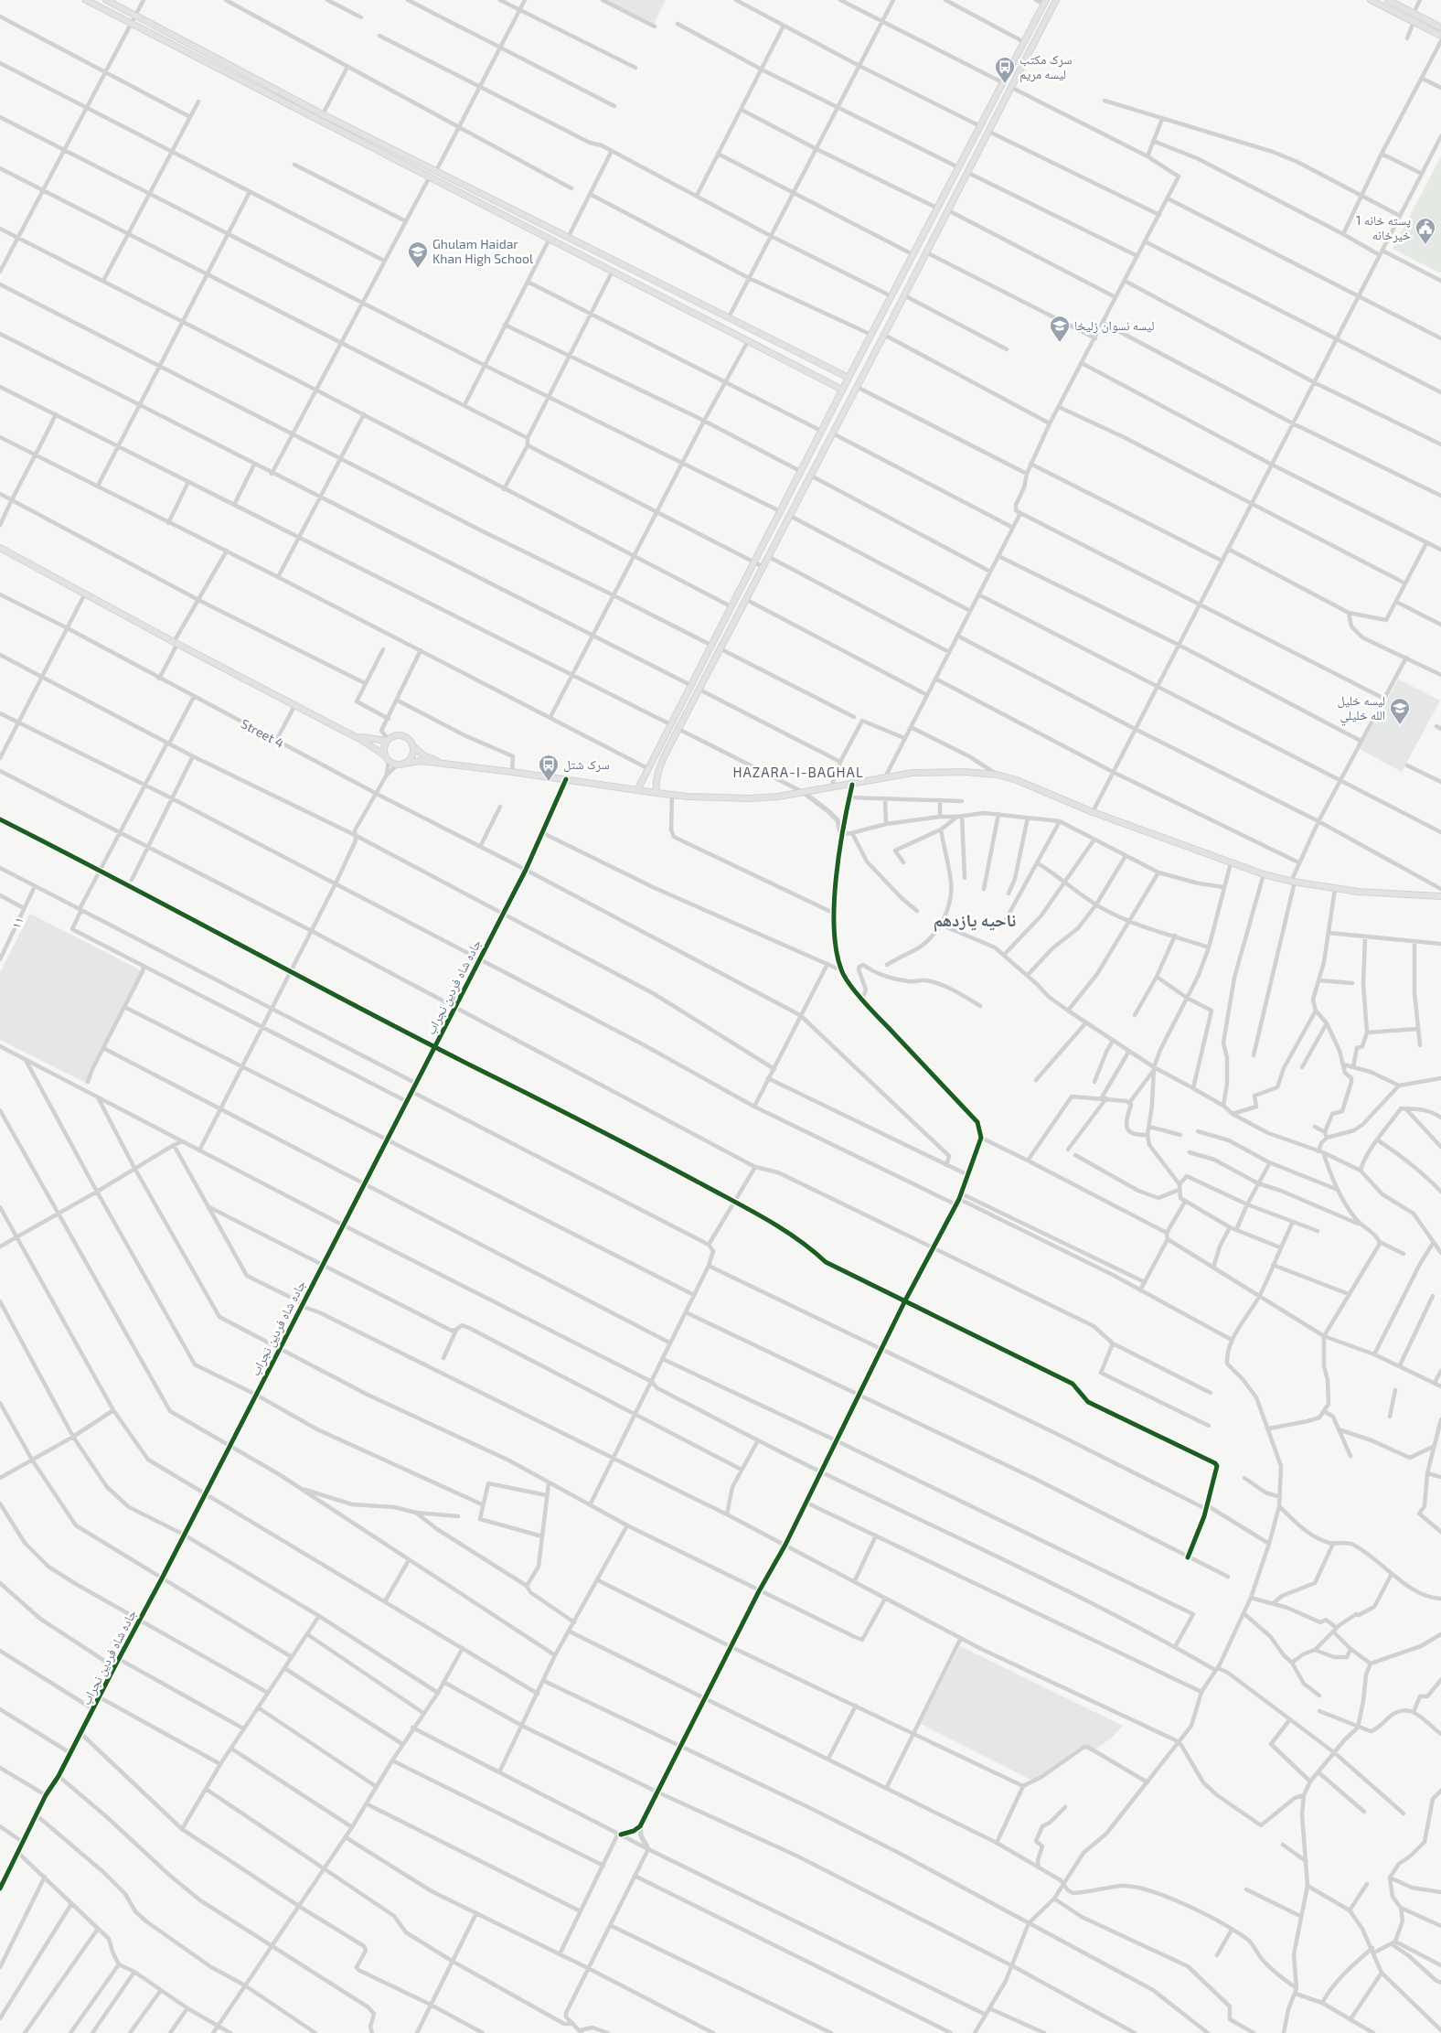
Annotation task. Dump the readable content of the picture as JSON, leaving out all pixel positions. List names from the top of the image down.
{
  "streets": {
    "street": ["Street 4", "۱۱", "جاده شاه فردین نجراب"]
  },
  "crossings": [
    ["Street 4", "جاده شاه فردین نجراب"]
  ],
  "districts": ["HAZARA-I-BAGHAL", "ناحیه یازدهم"],
  "places": {
    "bus stop": ["سرک مکتب لیسه مریم", "سرک شتل"],
    "public building": ["1 پسته خانه خیرخانه"],
    "school or university": ["Ghulam Haidar Khan High School", "لیسه نسوان زلیخا", "ليسه خليل الله خليلي"]
  }
}
